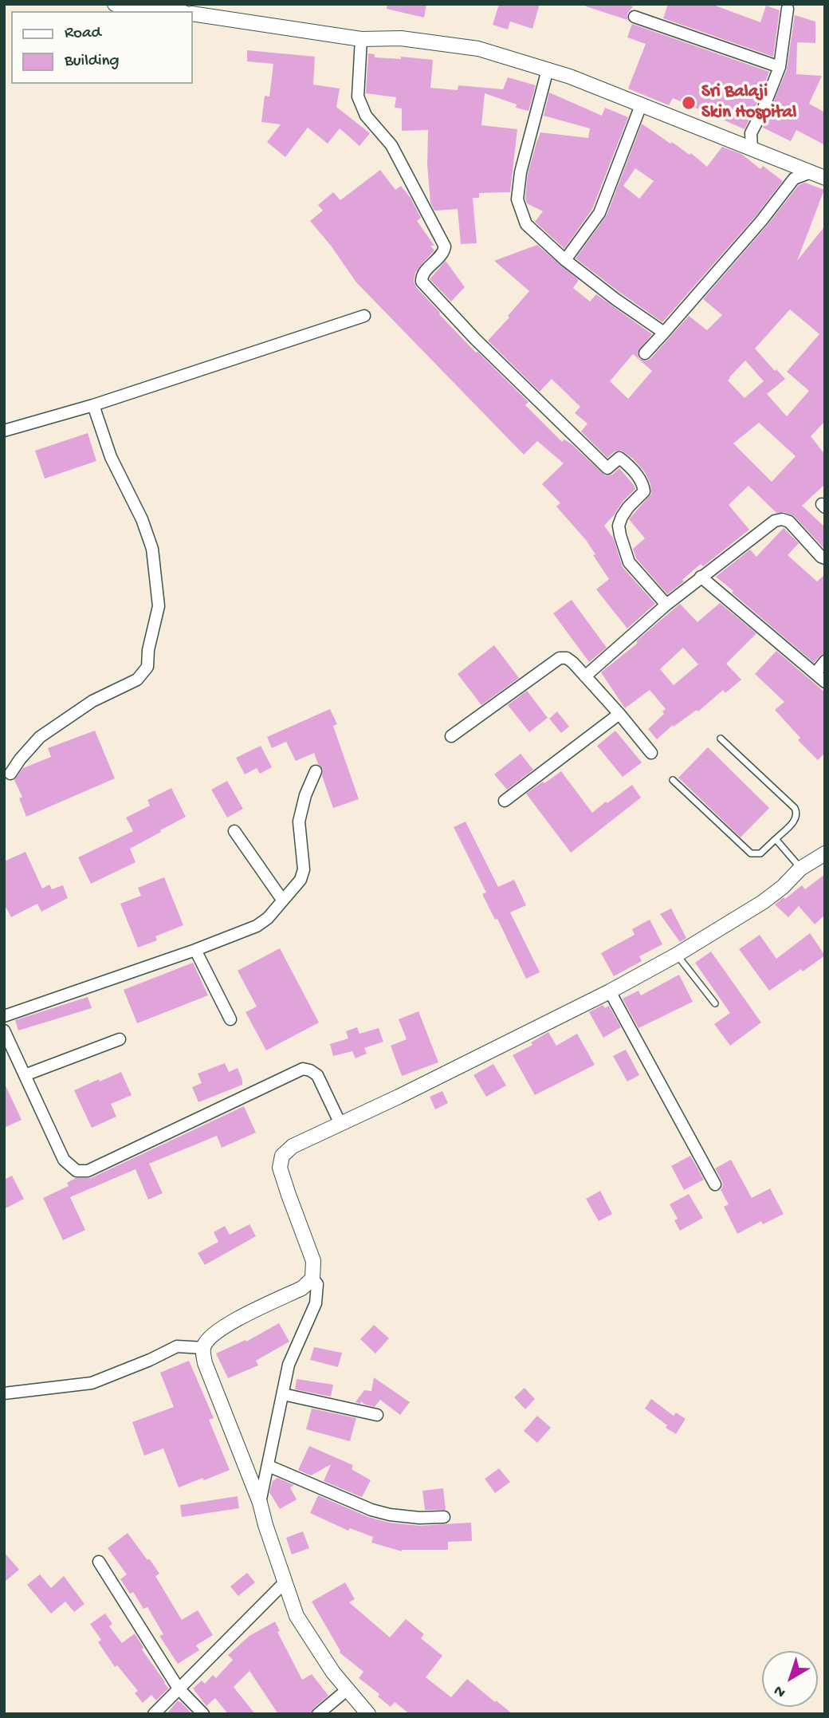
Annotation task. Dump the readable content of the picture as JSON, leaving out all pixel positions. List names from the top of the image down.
{
  "places": ["Sri Balaji Skin Hospital"],
  "legend": ["Road", "Building"],
  "north": "bottom left"
}
